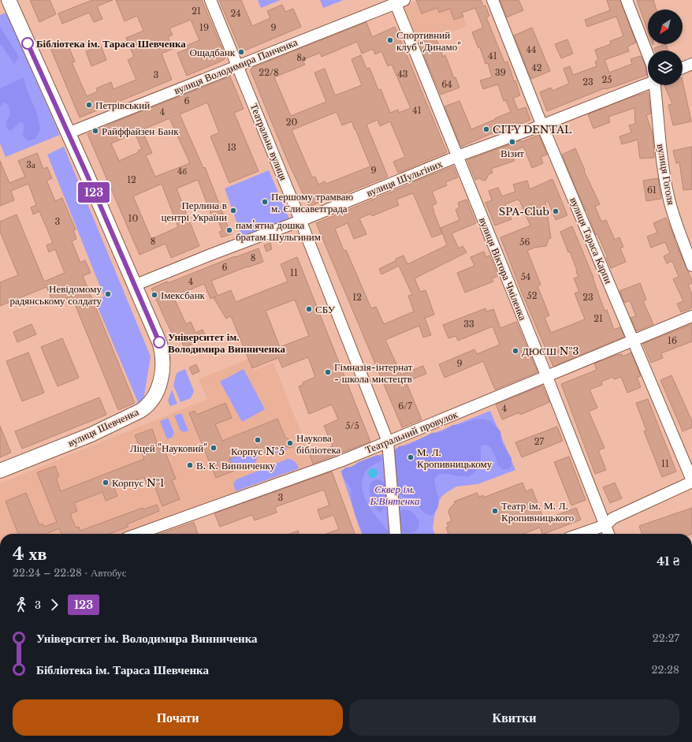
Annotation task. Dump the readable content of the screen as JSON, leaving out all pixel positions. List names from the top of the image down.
{
  "streets": {
    "main road": ["вулиця Шевченка"],
    "street": [
      "вулиця Володимира Панченка",
      "Театральна вулиця",
      "вулиця Гоголя",
      "вулиця Шульгіних",
      "вулиця Тараса Карпи",
      "вулиця Віктора Чміленка",
      "Театральний провулок"
    ]
  },
  "crossings": [
    ["вулиця Володимира Панченка", "Театральна вулиця"],
    ["вулиця Володимира Панченка", "вулиця Віктора Чміленка"],
    ["вулиця Володимира Панченка", "вулиця Шевченка"],
    ["Театральна вулиця", "вулиця Шульгіних"],
    ["Театральна вулиця", "Театральний провулок"],
    ["вулиця Шульгіних", "вулиця Тараса Карпи"],
    ["вулиця Шульгіних", "вулиця Віктора Чміленка"],
    ["вулиця Шульгіних", "вулиця Шевченка"],
    ["вулиця Тараса Карпи", "Театральний провулок"],
    ["вулиця Віктора Чміленка", "Театральний провулок"]
  ],
  "parks": ["Сквер ім. Б.Вінтенка"],
  "places": [
    "Спортивний клуб \"Динамо\"",
    "Бібліотека ім. Тараса Шевченка",
    "Ощадбанк",
    "Петрівський",
    "CITY DENTAL",
    "Райффайзен Банк",
    "Візит",
    "Першому трамваю м. Єлисаветграда",
    "Перлина в центрі України",
    "SPA-Club",
    "пам’ятна дошка братам Шульгиним",
    "Невідомому радянському солдату",
    "Імексбанк",
    "СБУ",
    "Університет ім. Володимира Винниченка",
    "ДЮСШ №3",
    "Гімназія-інтернат - школа мистецтв",
    "Корпус №5",
    "Наукова бібліотека",
    "Ліцей \"Науковий\"",
    "М. Л. Кропивницькому",
    "В. К. Винниченку",
    "Корпус №1",
    "Театр ім. М. Л. Кропивницького"
  ],
  "lines": ["bus line 123"],
  "house_numbers": [
    "21",
    "24",
    "19",
    "9",
    "44",
    "41",
    "8а",
    "42",
    "22/8",
    "39",
    "43",
    "3",
    "25",
    "23",
    "64",
    "6",
    "41",
    "4",
    "20",
    "13",
    "3а",
    "9",
    "4б",
    "12",
    "61",
    "10",
    "3",
    "8",
    "56",
    "8",
    "6",
    "11",
    "54",
    "4",
    "52",
    "12",
    "23",
    "21",
    "33",
    "16",
    "9",
    "6/7",
    "4",
    "5/5",
    "27",
    "11",
    "3"
  ],
  "north": "bottom left",
  "page": {
    "on_map": "123",
    "heading": ["4 хв", "22:24 – 22:28 · Автобус", "41 ₴"],
    "legs": ["3", "123"],
    "list": [
      {
        "name": "Університет ім. Володимира Винниченка",
        "value": "22:27"
      },
      {
        "name": "Бібліотека ім. Тараса Шевченка",
        "value": "22:28"
      }
    ],
    "buttons": ["Почати", "Квитки"]
  }
}
